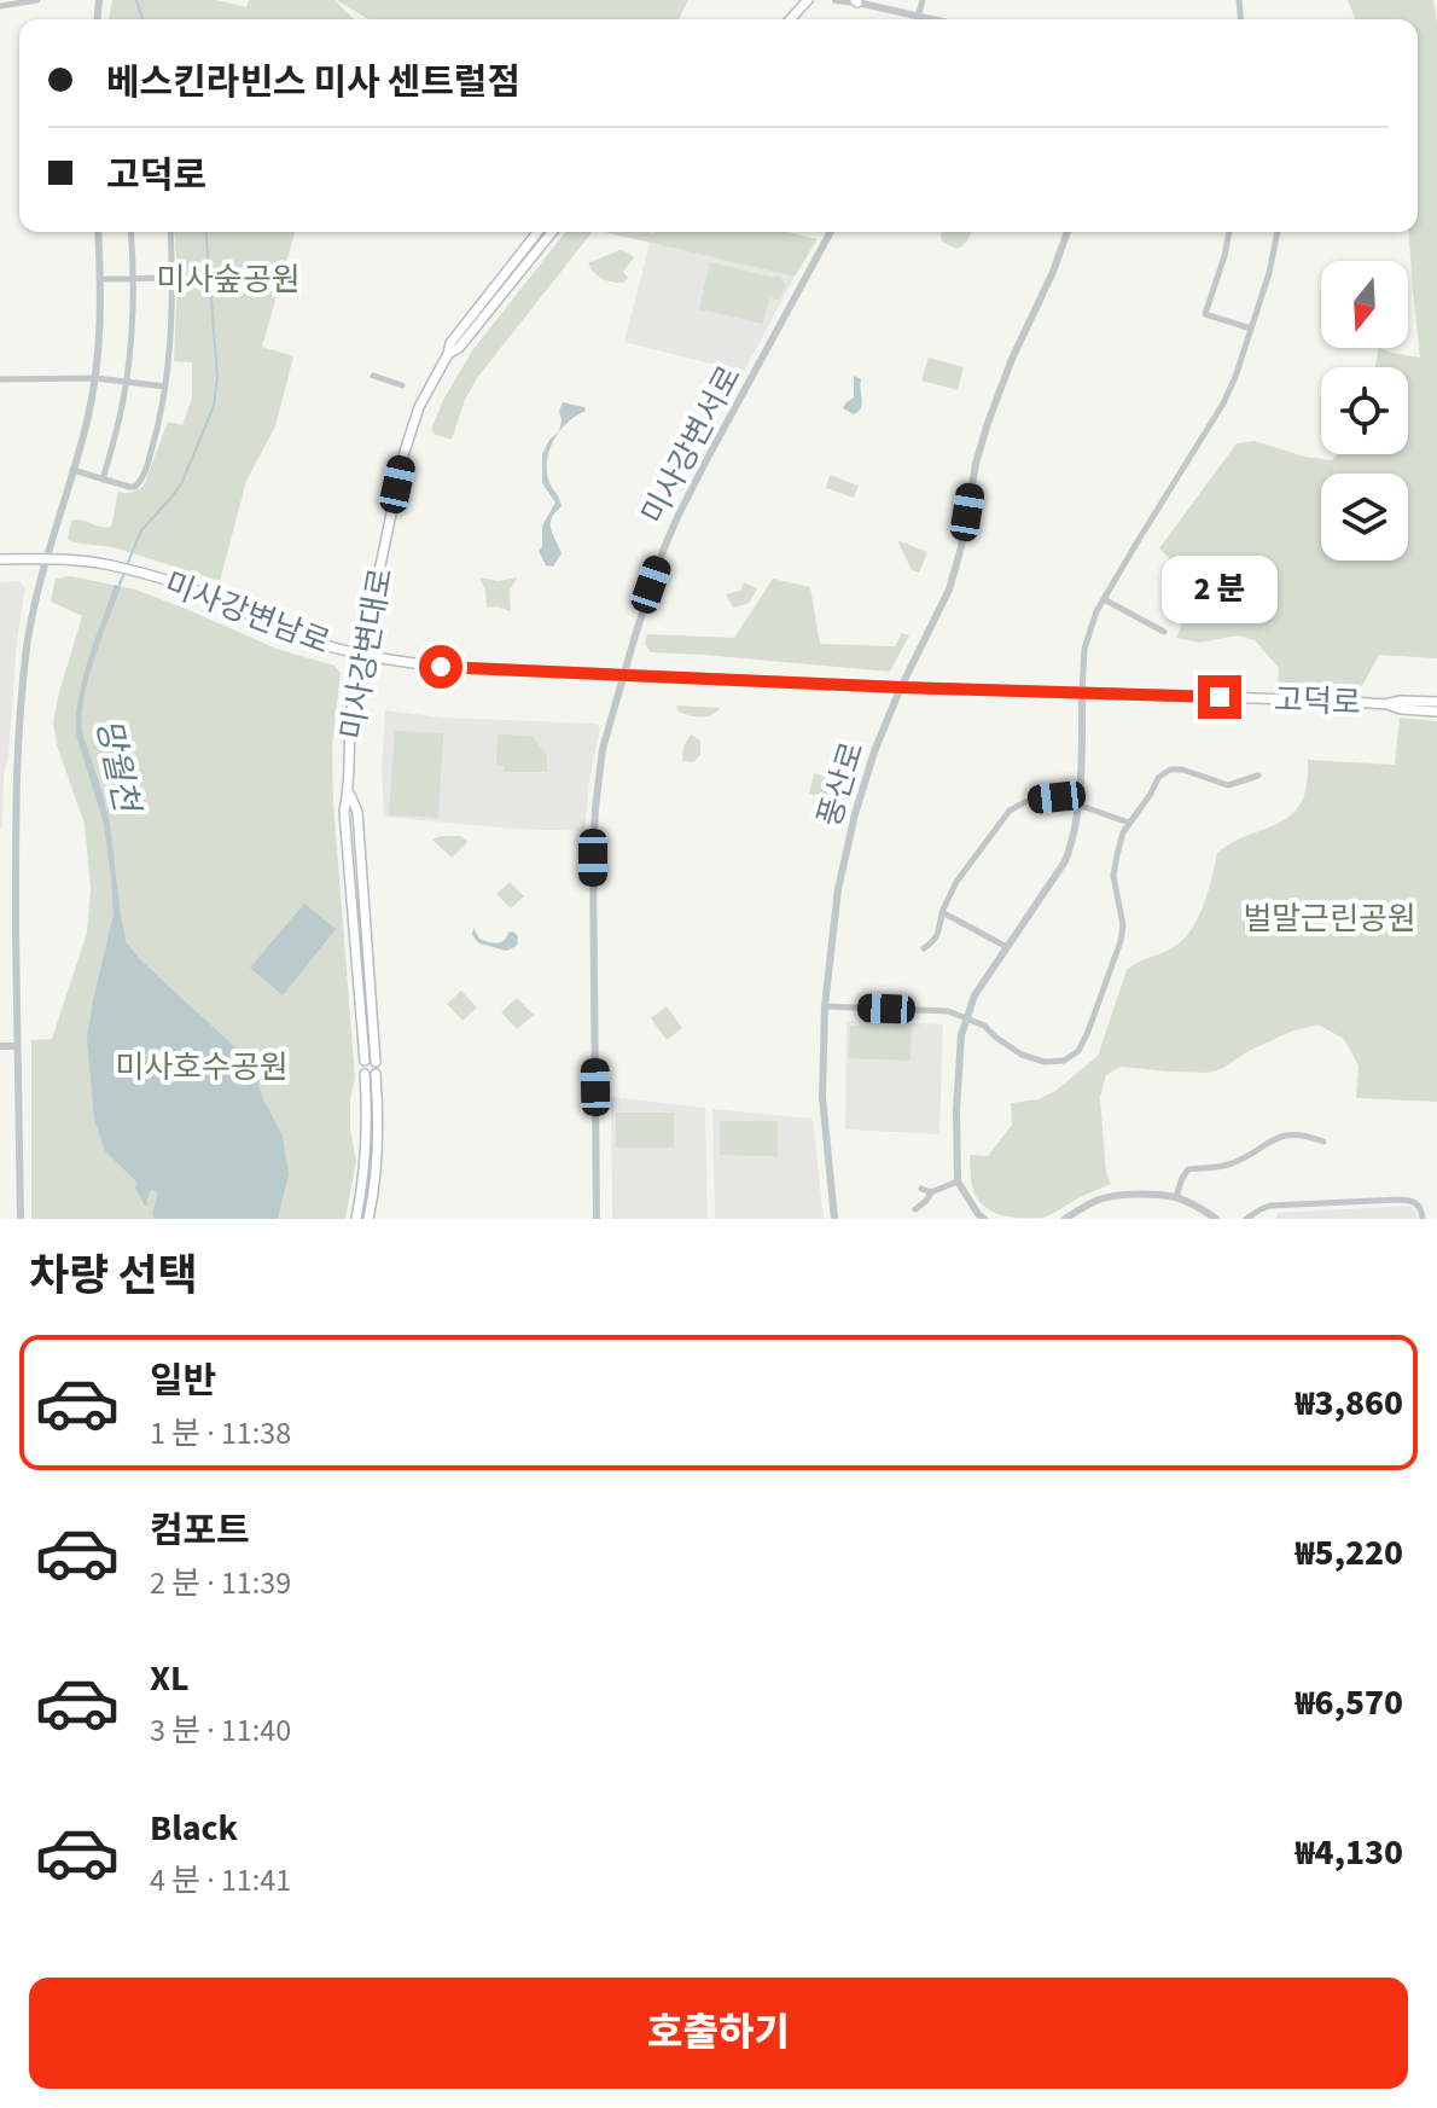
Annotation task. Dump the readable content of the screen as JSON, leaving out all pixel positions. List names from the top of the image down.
{
  "streets": {
    "main road": ["미사강변남로", "미사강변대로", "고덕로"],
    "street": ["미사강변서로", "풍산로"]
  },
  "crossings": [
    ["미사강변서로", "미사강변남로"],
    ["미사강변남로", "미사강변대로"],
    ["미사강변남로", "고덕로"],
    ["미사강변남로", "풍산로"],
    ["고덕로", "풍산로"]
  ],
  "water": ["망월천"],
  "parks": ["미사숲공원", "벌말근린공원", "미사호수공원"],
  "north": "bottom",
  "page": {
    "banner": ["베스킨라빈스 미사 센트럴점", "고덕로"],
    "bubble": "2 분",
    "heading": "차량 선택",
    "list": [
      {
        "name": "일반",
        "note": "1 분 · 11:38",
        "value": "₩3,860"
      },
      {
        "name": "컴포트",
        "note": "2 분 · 11:39",
        "value": "₩5,220"
      },
      {
        "name": "XL",
        "note": "3 분 · 11:40",
        "value": "₩6,570"
      },
      {
        "name": "Black",
        "note": "4 분 · 11:41",
        "value": "₩4,130"
      }
    ],
    "buttons": "호출하기"
  }
}
